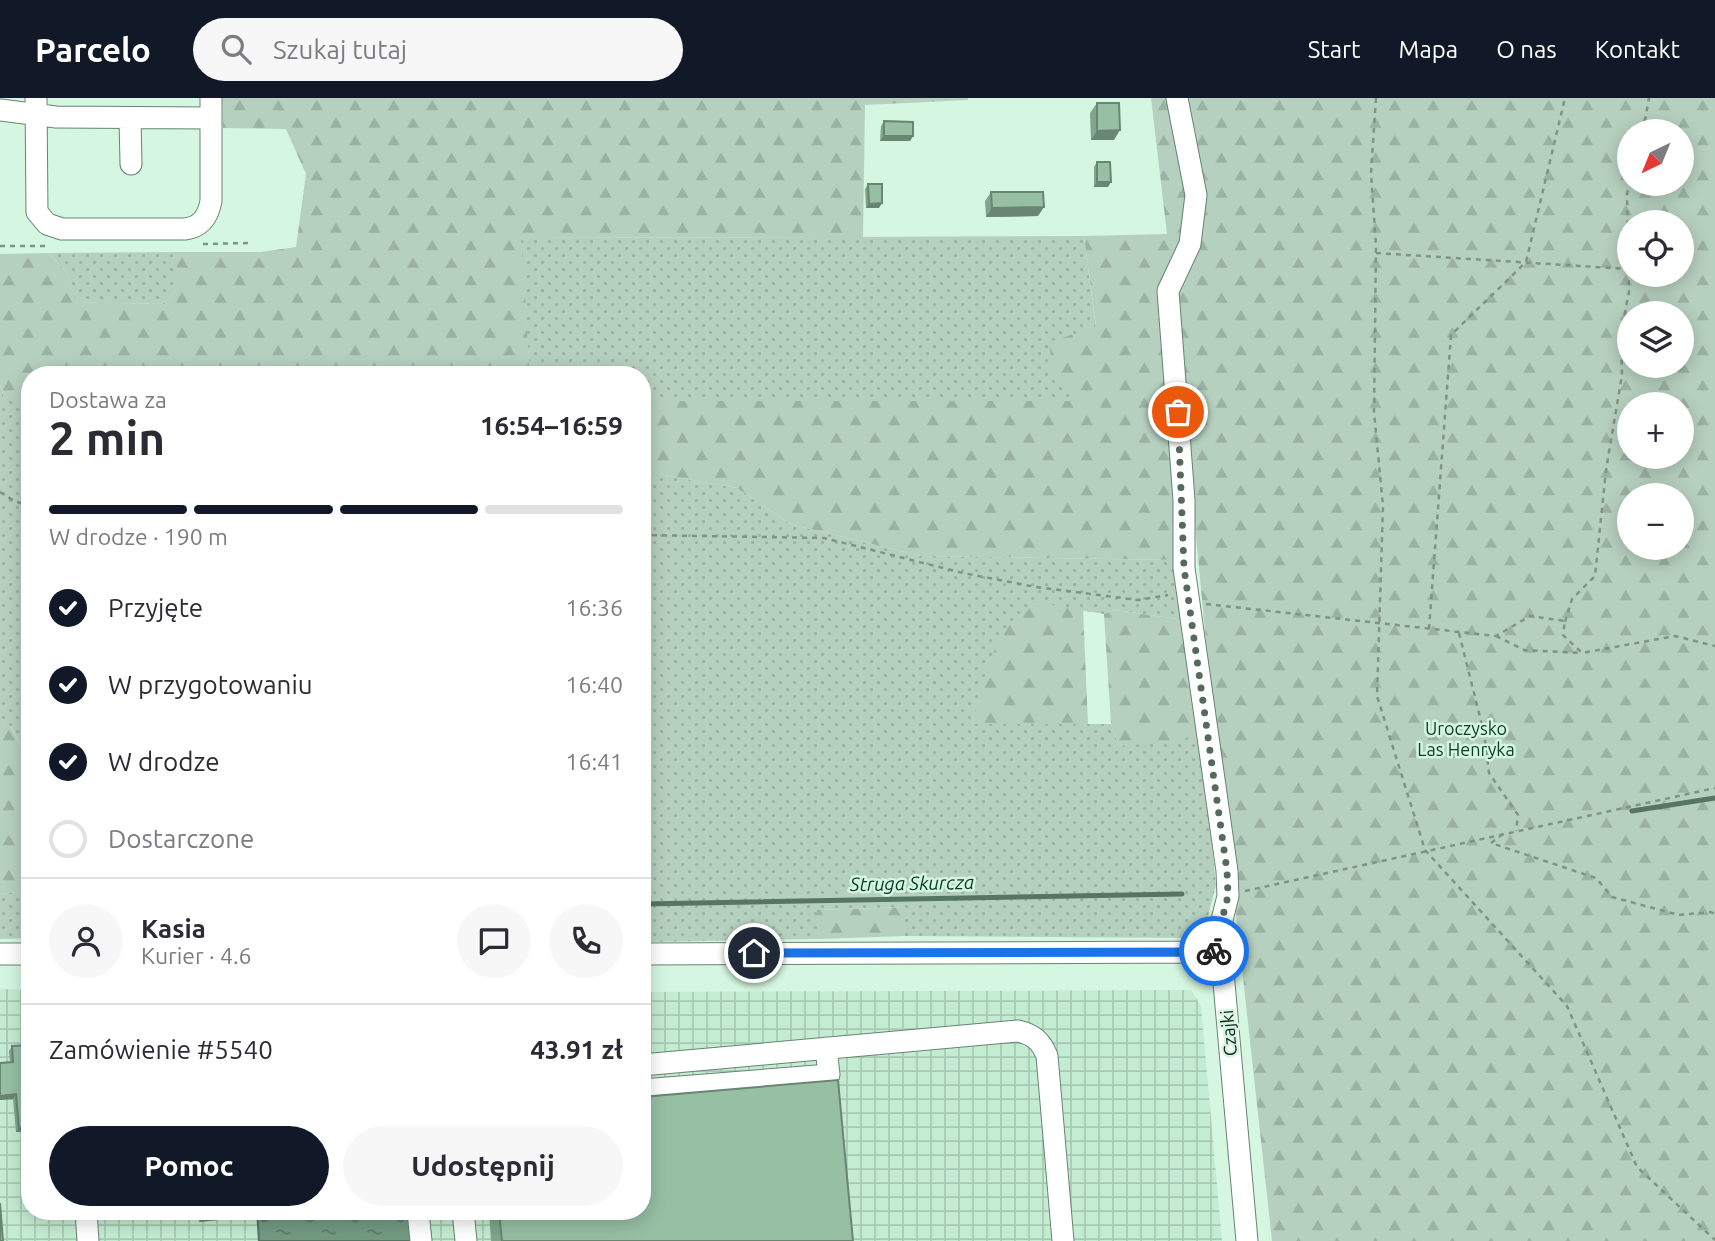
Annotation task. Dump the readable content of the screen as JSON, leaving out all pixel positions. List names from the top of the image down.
{
  "streets": {
    "street": ["Czajki"]
  },
  "water": ["Struga Skurcza"],
  "parks": ["Uroczysko Las Henryka"],
  "north": "bottom left",
  "page": {
    "header": "Parcelo",
    "search": "Szukaj tutaj",
    "nav": [
      "Start",
      "Mapa",
      "O nas",
      "Kontakt"
    ],
    "map_buttons": ["+", "−"],
    "heading": ["2 min", "Dostawa za", "16:54–16:59"],
    "panel": [
      "Kasia",
      "Kurier · 4.6",
      "Zamówienie #5540",
      "43.91 zł"
    ],
    "bar": "W drodze · 190 m",
    "list": [
      ["Przyjęte", "16:36"],
      ["W przygotowaniu", "16:40"],
      ["W drodze", "16:41"],
      "Dostarczone"
    ],
    "buttons": ["Pomoc", "Udostępnij"]
  }
}
